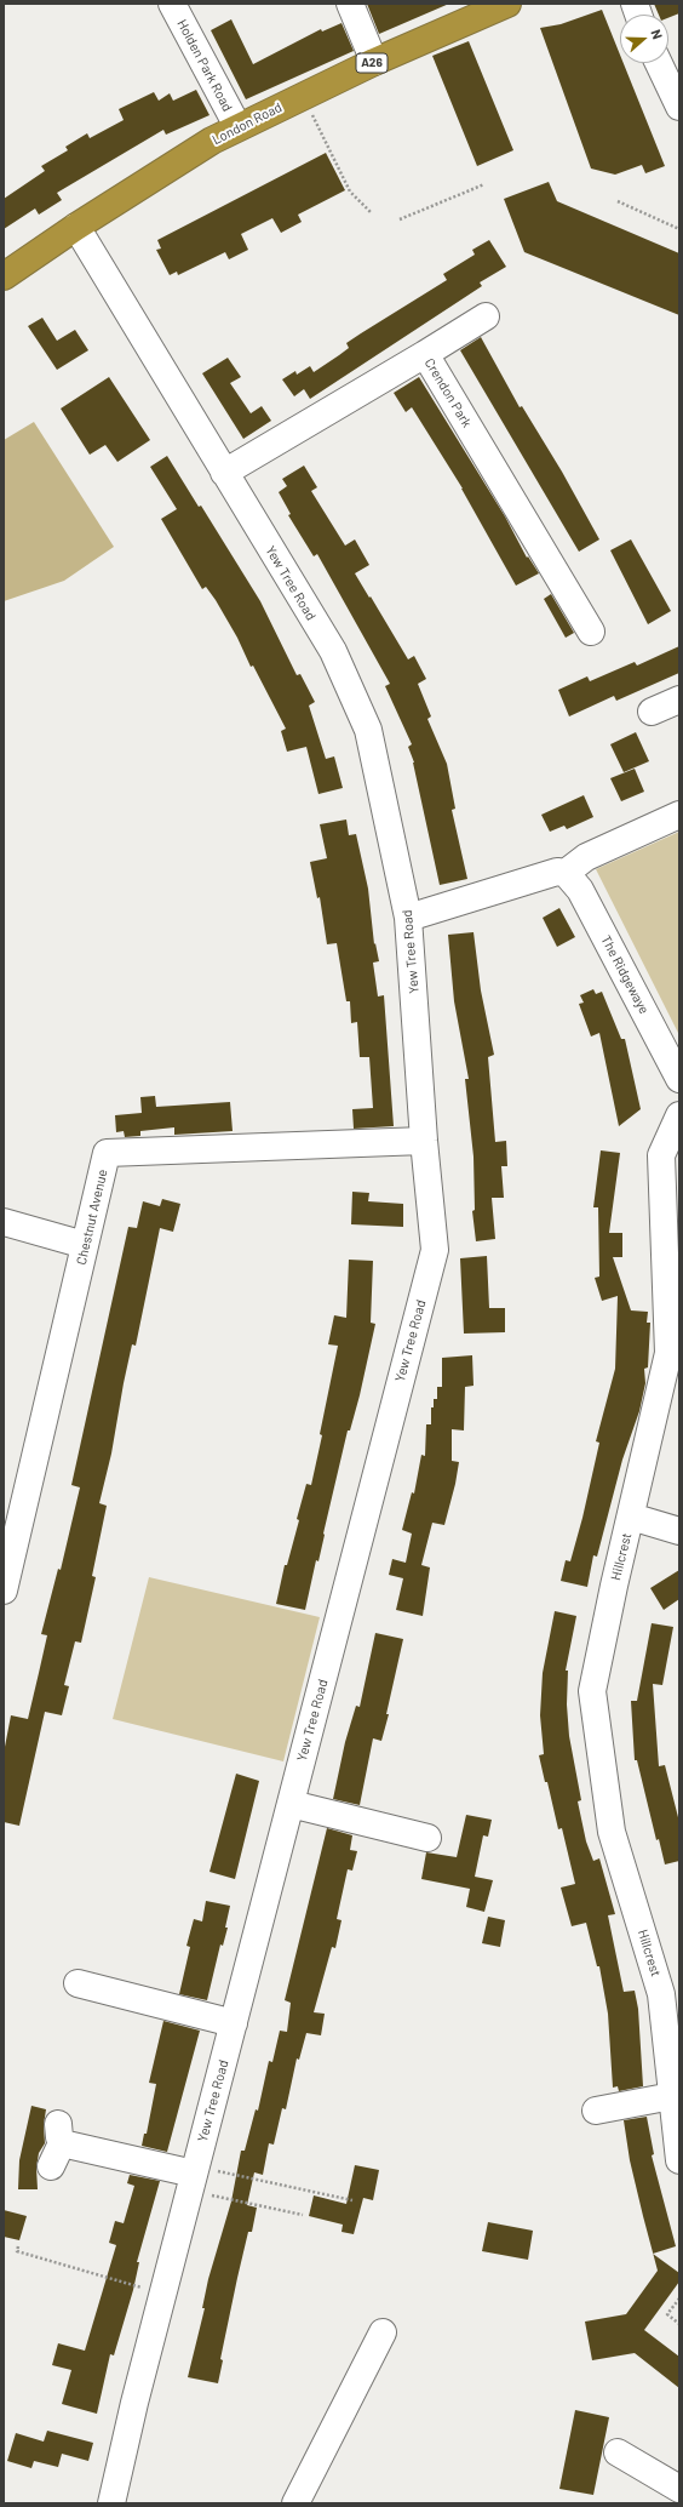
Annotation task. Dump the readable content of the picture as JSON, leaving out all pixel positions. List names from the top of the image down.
{
  "streets": {
    "highway": ["A26", "London Road"],
    "street": [
      "Holden Park Road",
      "Crendon Park",
      "Yew Tree Road",
      "The Ridgewaye",
      "Chestnut Avenue",
      "Hillcrest"
    ]
  },
  "crossings": [
    ["Holden Park Road", "London Road"],
    ["London Road", "Yew Tree Road"],
    ["Crendon Park", "Yew Tree Road"],
    ["Yew Tree Road", "Chestnut Avenue"]
  ],
  "north": "right"
}
